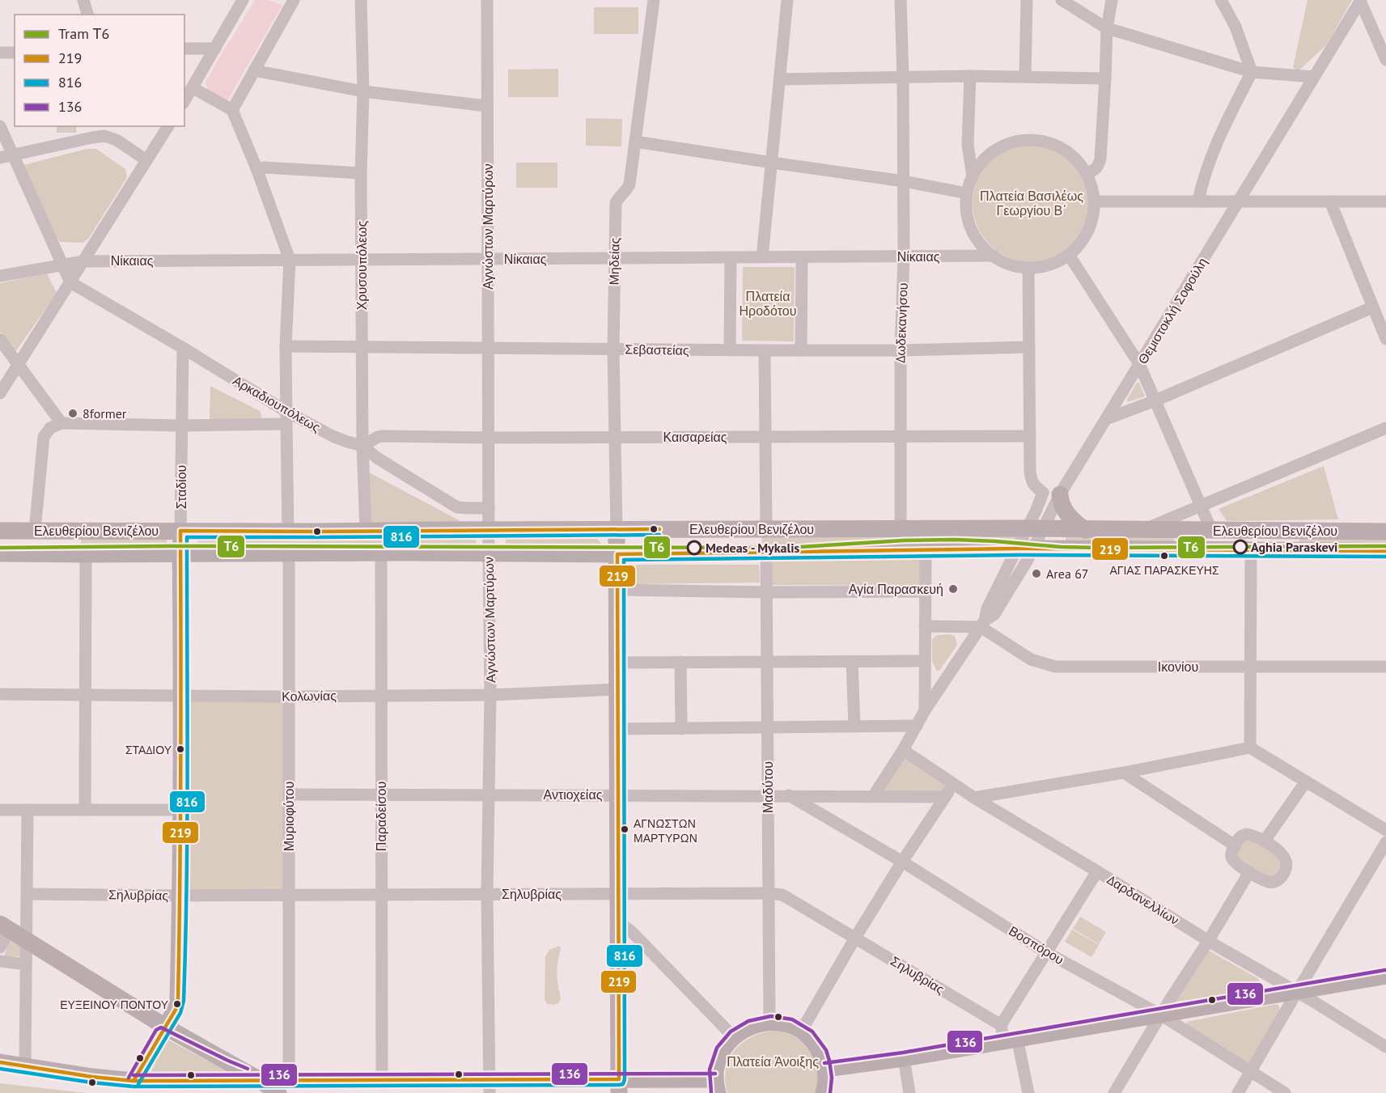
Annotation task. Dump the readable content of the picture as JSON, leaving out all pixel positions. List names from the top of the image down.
{
  "streets": {
    "street": [
      "Αγνώστων Μαρτύρων",
      "Νίκαιας",
      "Μηδείας",
      "Χρυσουπόλεως",
      "Θεμιστοκλή Σοφούλη",
      "Δωδεκανήσου",
      "Σεβαστείας",
      "Αρκαδιουπόλεως",
      "Καισαρείας",
      "Σταδίου",
      "Ελευθερίου Βενιζέλου",
      "Ικονίου",
      "Κολωνίας",
      "Μαδύτου",
      "Αντιοχείας",
      "Μυριοφύτου",
      "Παραδείσου",
      "Σηλυβρίας",
      "Δαρδανελλίων",
      "Βοσπόρου"
    ]
  },
  "crossings": [
    ["Αγνώστων Μαρτύρων", "Νίκαιας"],
    ["Αγνώστων Μαρτύρων", "Σεβαστείας"],
    ["Αγνώστων Μαρτύρων", "Αρκαδιουπόλεως"],
    ["Αγνώστων Μαρτύρων", "Καισαρείας"],
    ["Αγνώστων Μαρτύρων", "Ελευθερίου Βενιζέλου"],
    ["Αγνώστων Μαρτύρων", "Κολωνίας"],
    ["Αγνώστων Μαρτύρων", "Αντιοχείας"],
    ["Αγνώστων Μαρτύρων", "Σηλυβρίας"],
    ["Νίκαιας", "Μηδείας"],
    ["Νίκαιας", "Χρυσουπόλεως"],
    ["Νίκαιας", "Δωδεκανήσου"],
    ["Μηδείας", "Σεβαστείας"],
    ["Μηδείας", "Καισαρείας"],
    ["Μηδείας", "Ελευθερίου Βενιζέλου"],
    ["Χρυσουπόλεως", "Σεβαστείας"],
    ["Χρυσουπόλεως", "Αρκαδιουπόλεως"],
    ["Χρυσουπόλεως", "Καισαρείας"],
    ["Χρυσουπόλεως", "Ελευθερίου Βενιζέλου"],
    ["Θεμιστοκλή Σοφούλη", "Ελευθερίου Βενιζέλου"],
    ["Θεμιστοκλή Σοφούλη", "Ικονίου"],
    ["Θεμιστοκλή Σοφούλη", "Αντιοχείας"],
    ["Θεμιστοκλή Σοφούλη", "Δαρδανελλίων"],
    ["Δωδεκανήσου", "Σεβαστείας"],
    ["Δωδεκανήσου", "Καισαρείας"],
    ["Δωδεκανήσου", "Ελευθερίου Βενιζέλου"],
    ["Αρκαδιουπόλεως", "Καισαρείας"],
    ["Αρκαδιουπόλεως", "Σταδίου"],
    ["Σταδίου", "Ελευθερίου Βενιζέλου"],
    ["Σταδίου", "Κολωνίας"],
    ["Σταδίου", "Σηλυβρίας"],
    ["Ελευθερίου Βενιζέλου", "Μαδύτου"],
    ["Ελευθερίου Βενιζέλου", "Μυριοφύτου"],
    ["Ελευθερίου Βενιζέλου", "Παραδείσου"],
    ["Κολωνίας", "Μυριοφύτου"],
    ["Κολωνίας", "Παραδείσου"],
    ["Μαδύτου", "Αντιοχείας"],
    ["Μαδύτου", "Σηλυβρίας"],
    ["Αντιοχείας", "Μυριοφύτου"],
    ["Αντιοχείας", "Παραδείσου"],
    ["Αντιοχείας", "Βοσπόρου"],
    ["Μυριοφύτου", "Σηλυβρίας"],
    ["Παραδείσου", "Σηλυβρίας"]
  ],
  "parks": ["Πλατεία Βασιλέως Γεωργίου Β΄", "Πλατεία Ηροδότου", "Πλατεία Άνοιξης"],
  "places": [
    "8former",
    "Aghia Paraskevi",
    "Medeas - Mykalis",
    "ΑΓΙΑΣ ΠΑΡΑΣΚΕΥΗΣ",
    "Area 67",
    "Αγία Παρασκευή",
    "ΣΤΑΔΙΟΥ",
    "ΑΓΝΏΣΤΩΝ ΜΑΡΤΥΡΩΝ",
    "ΕΥΞΕΙΝΟΥ ΠΟΝΤΟΥ"
  ],
  "lines": [
    "transit line 219",
    "transit line 816",
    "tram line Τ6",
    "transit line 136"
  ],
  "legend": [
    "Tram Τ6",
    "219",
    "816",
    "136"
  ]
}
